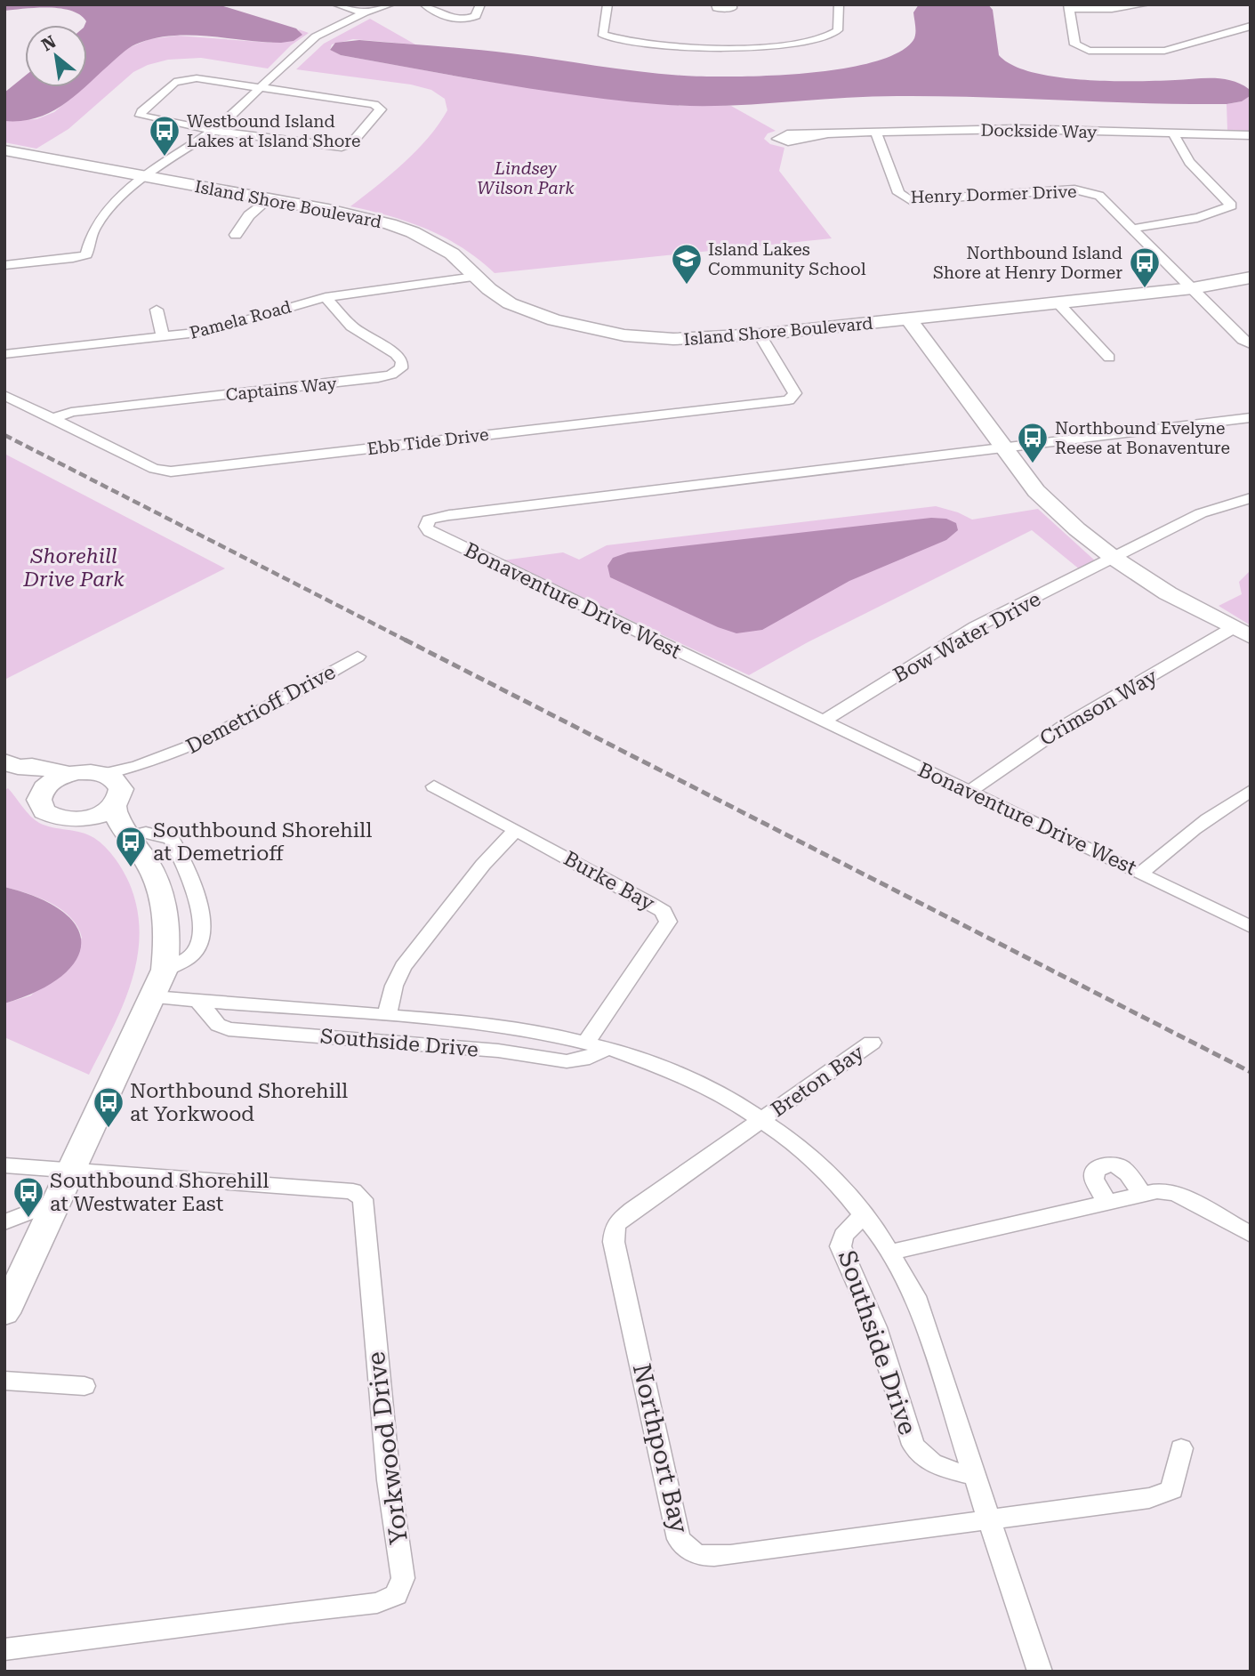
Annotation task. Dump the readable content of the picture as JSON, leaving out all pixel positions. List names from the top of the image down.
{
  "streets": {
    "street": [
      "Dockside Way",
      "Henry Dormer Drive",
      "Island Shore Boulevard",
      "Pamela Road",
      "Captains Way",
      "Ebb Tide Drive",
      "Bonaventure Drive West",
      "Bow Water Drive",
      "Crimson Way",
      "Demetrioff Drive",
      "Burke Bay",
      "Southside Drive",
      "Breton Bay",
      "Yorkwood Drive",
      "Northport Bay"
    ]
  },
  "crossings": [
    ["Dockside Way", "Henry Dormer Drive"],
    ["Henry Dormer Drive", "Island Shore Boulevard"],
    ["Island Shore Boulevard", "Pamela Road"],
    ["Island Shore Boulevard", "Ebb Tide Drive"],
    ["Pamela Road", "Captains Way"],
    ["Captains Way", "Ebb Tide Drive"],
    ["Bonaventure Drive West", "Bow Water Drive"],
    ["Bonaventure Drive West", "Crimson Way"],
    ["Burke Bay", "Southside Drive"],
    ["Southside Drive", "Breton Bay"],
    ["Southside Drive", "Northport Bay"],
    ["Breton Bay", "Northport Bay"]
  ],
  "parks": ["Lindsey Wilson Park", "Shorehill Drive Park"],
  "places": {
    "bus stop": [
      "Westbound Island Lakes at Island Shore",
      "Northbound Island Shore at Henry Dormer",
      "Northbound Evelyne Reese at Bonaventure",
      "Southbound Shorehill at Demetrioff",
      "Northbound Shorehill at Yorkwood",
      "Southbound Shorehill at Westwater East"
    ],
    "school or university": ["Island Lakes Community School"]
  },
  "north": "top left"
}
